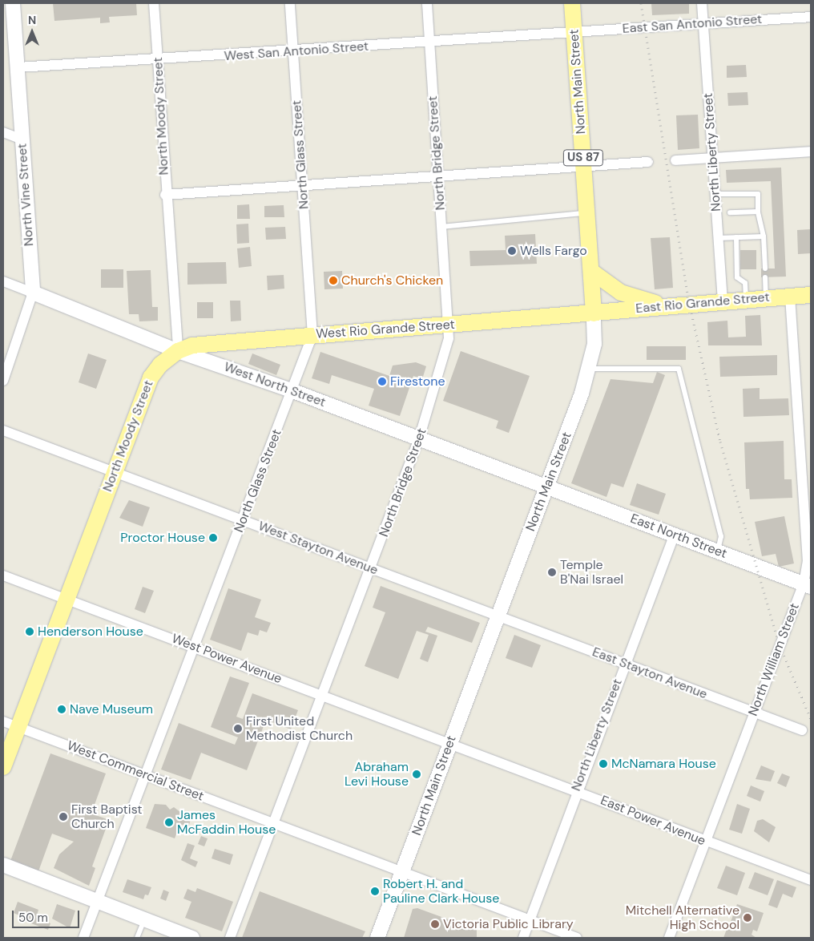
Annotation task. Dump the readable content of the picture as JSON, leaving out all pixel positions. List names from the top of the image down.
{
  "streets": {
    "main road": [
      "North Main Street",
      "North Moody Street",
      "US 87",
      "East Rio Grande Street",
      "West Rio Grande Street"
    ],
    "street": [
      "East San Antonio Street",
      "West San Antonio Street",
      "North Liberty Street",
      "North Bridge Street",
      "North Glass Street",
      "North Vine Street",
      "West North Street",
      "East North Street",
      "West Stayton Avenue",
      "West Power Avenue",
      "North William Street",
      "East Stayton Avenue",
      "West Commercial Street",
      "East Power Avenue"
    ]
  },
  "crossings": [
    ["East San Antonio Street", "West San Antonio Street"],
    ["East San Antonio Street", "North Main Street"],
    ["East San Antonio Street", "North Liberty Street"],
    ["West San Antonio Street", "North Main Street"],
    ["West San Antonio Street", "North Moody Street"],
    ["West San Antonio Street", "North Bridge Street"],
    ["West San Antonio Street", "North Glass Street"],
    ["West San Antonio Street", "North Vine Street"],
    ["North Main Street", "East Rio Grande Street"],
    ["North Main Street", "West Rio Grande Street"],
    ["North Main Street", "West North Street"],
    ["North Main Street", "East North Street"],
    ["North Main Street", "West Stayton Avenue"],
    ["North Main Street", "West Power Avenue"],
    ["North Main Street", "East Stayton Avenue"],
    ["North Main Street", "West Commercial Street"],
    ["North Main Street", "East Power Avenue"],
    ["North Moody Street", "West Rio Grande Street"],
    ["North Moody Street", "West North Street"],
    ["North Moody Street", "West Stayton Avenue"],
    ["North Moody Street", "West Power Avenue"],
    ["North Moody Street", "West Commercial Street"],
    ["North Liberty Street", "East Rio Grande Street"],
    ["North Liberty Street", "East North Street"],
    ["North Liberty Street", "East Stayton Avenue"],
    ["North Liberty Street", "West Commercial Street"],
    ["North Liberty Street", "East Power Avenue"],
    ["North Bridge Street", "West Rio Grande Street"],
    ["North Bridge Street", "West North Street"],
    ["North Bridge Street", "West Stayton Avenue"],
    ["North Bridge Street", "West Power Avenue"],
    ["North Bridge Street", "West Commercial Street"],
    ["North Glass Street", "West Rio Grande Street"],
    ["North Glass Street", "West North Street"],
    ["North Glass Street", "West Stayton Avenue"],
    ["North Glass Street", "West Power Avenue"],
    ["North Glass Street", "West Commercial Street"],
    ["North Vine Street", "West North Street"],
    ["East Rio Grande Street", "West Rio Grande Street"],
    ["East Rio Grande Street", "North William Street"],
    ["West Rio Grande Street", "West North Street"],
    ["West North Street", "East North Street"],
    ["East North Street", "North William Street"],
    ["West Stayton Avenue", "East Stayton Avenue"],
    ["West Power Avenue", "East Power Avenue"],
    ["North William Street", "East Stayton Avenue"],
    ["North William Street", "East Power Avenue"]
  ],
  "places": [
    "Wells Fargo",
    "Church's Chicken",
    "Firestone",
    "Proctor House",
    "Temple B'Nai Israel",
    "Henderson House",
    "Nave Museum",
    "First United Methodist Church",
    "McNamara House",
    "Abraham Levi House",
    "First Baptist Church",
    "James McFaddin House",
    "Robert H. and Pauline Clark House",
    "Mitchell Alternative High School",
    "Victoria Public Library"
  ],
  "scale_bar": "50 m",
  "north": "top"
}
